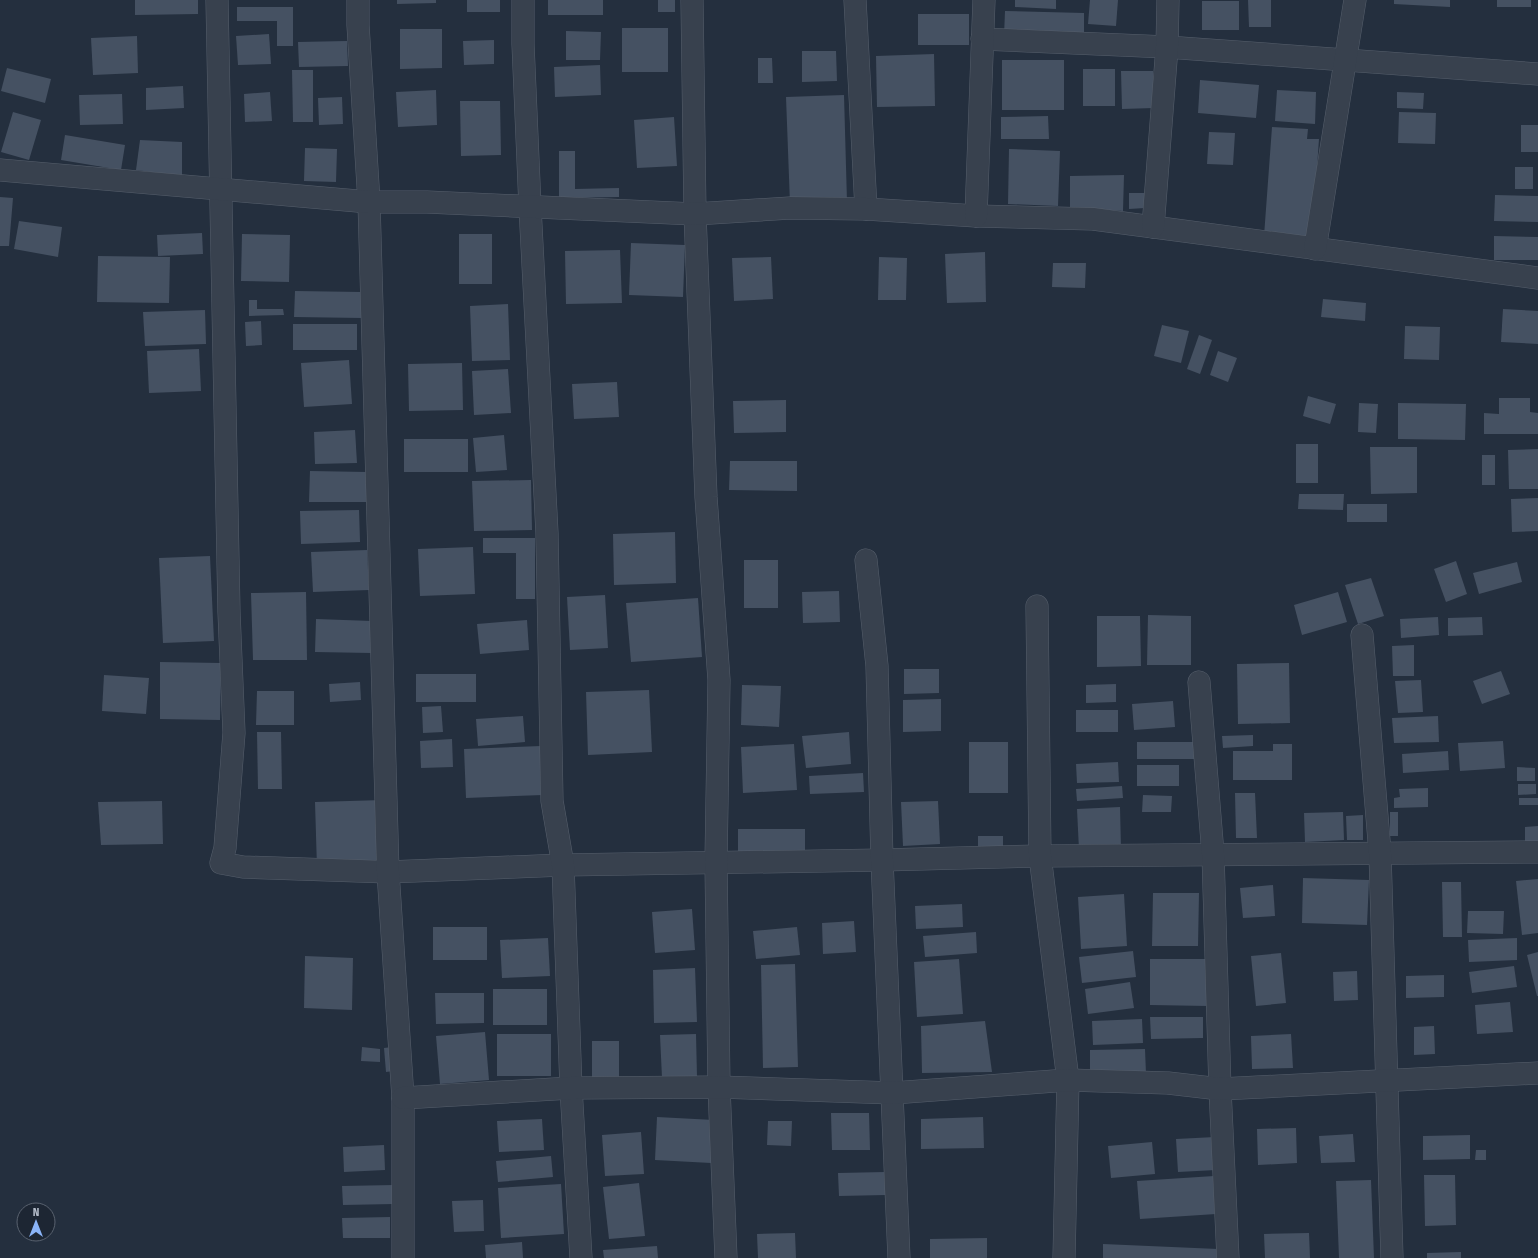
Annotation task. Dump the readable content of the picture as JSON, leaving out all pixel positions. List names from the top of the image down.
{
  "north": "top"
}
